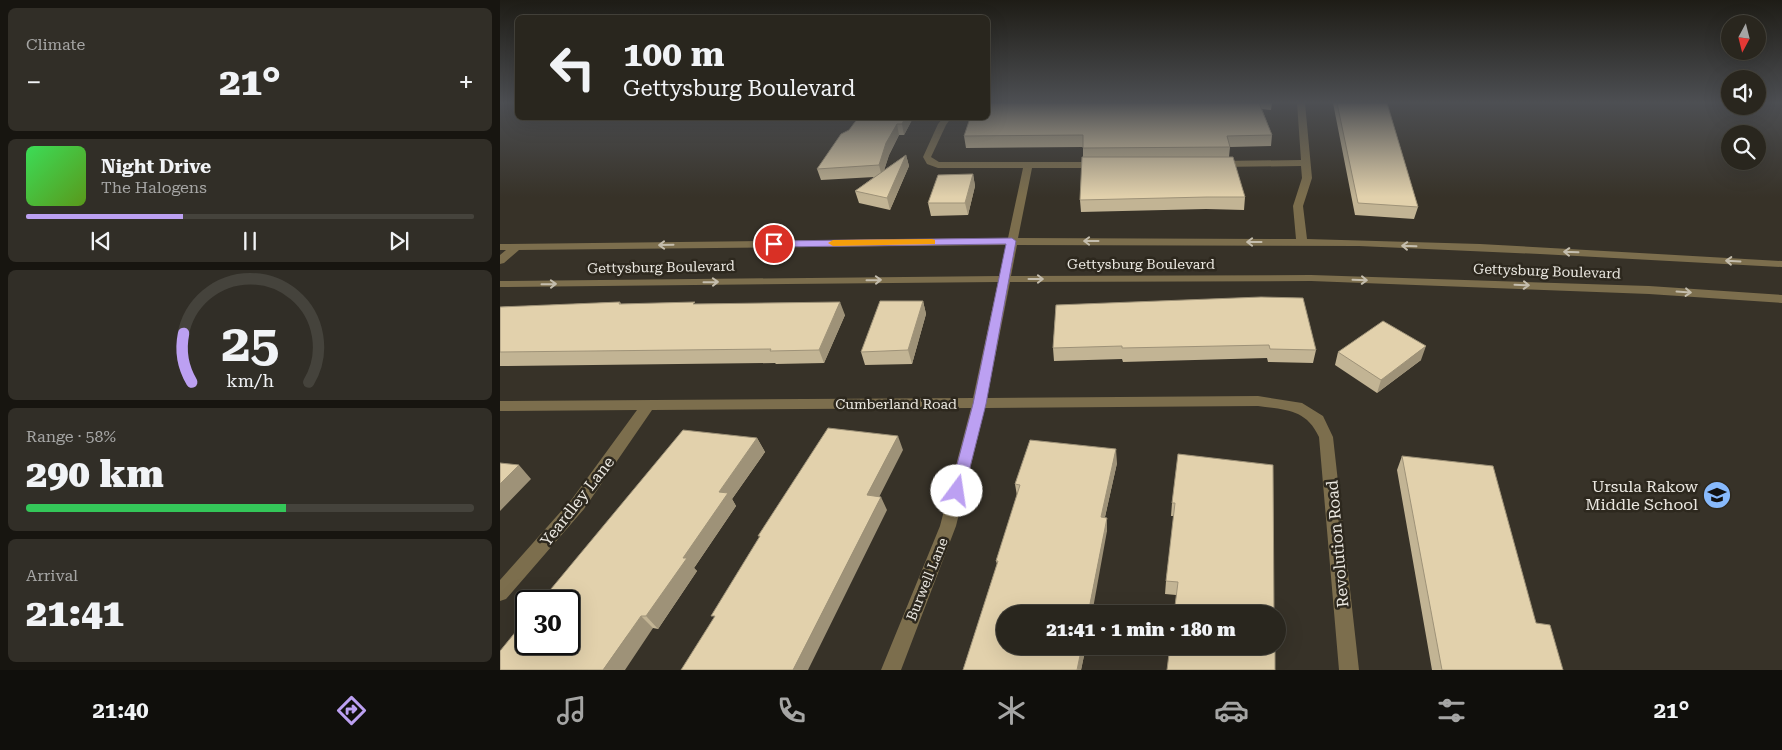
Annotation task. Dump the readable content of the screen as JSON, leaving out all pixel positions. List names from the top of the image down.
{
  "streets": {
    "street": [
      "Gettysburg Boulevard",
      "Cumberland Road",
      "Yeardley Lane",
      "Revolution Road",
      "Burwell Lane"
    ]
  },
  "crossings": [
    ["Gettysburg Boulevard", "Burwell Lane"],
    ["Cumberland Road", "Yeardley Lane"],
    ["Cumberland Road", "Revolution Road"],
    ["Cumberland Road", "Burwell Lane"]
  ],
  "places": {
    "school or university": ["Ursula Rakow Middle School"]
  },
  "north": "bottom",
  "page": {
    "tile": [
      "Climate",
      ["Range · 58%", "290 km"],
      ["Arrival", "21:41"]
    ],
    "turn": ["100 m", "Gettysburg Boulevard"],
    "heat": ["−", "21°", "+"],
    "song": ["Night Drive", "The Halogens"],
    "limit": "30",
    "trip": "21:41 · 1 min · 180 m",
    "tabs": ["21:40", "21°"],
    "gauge": ["25", "km/h"]
  }
}
